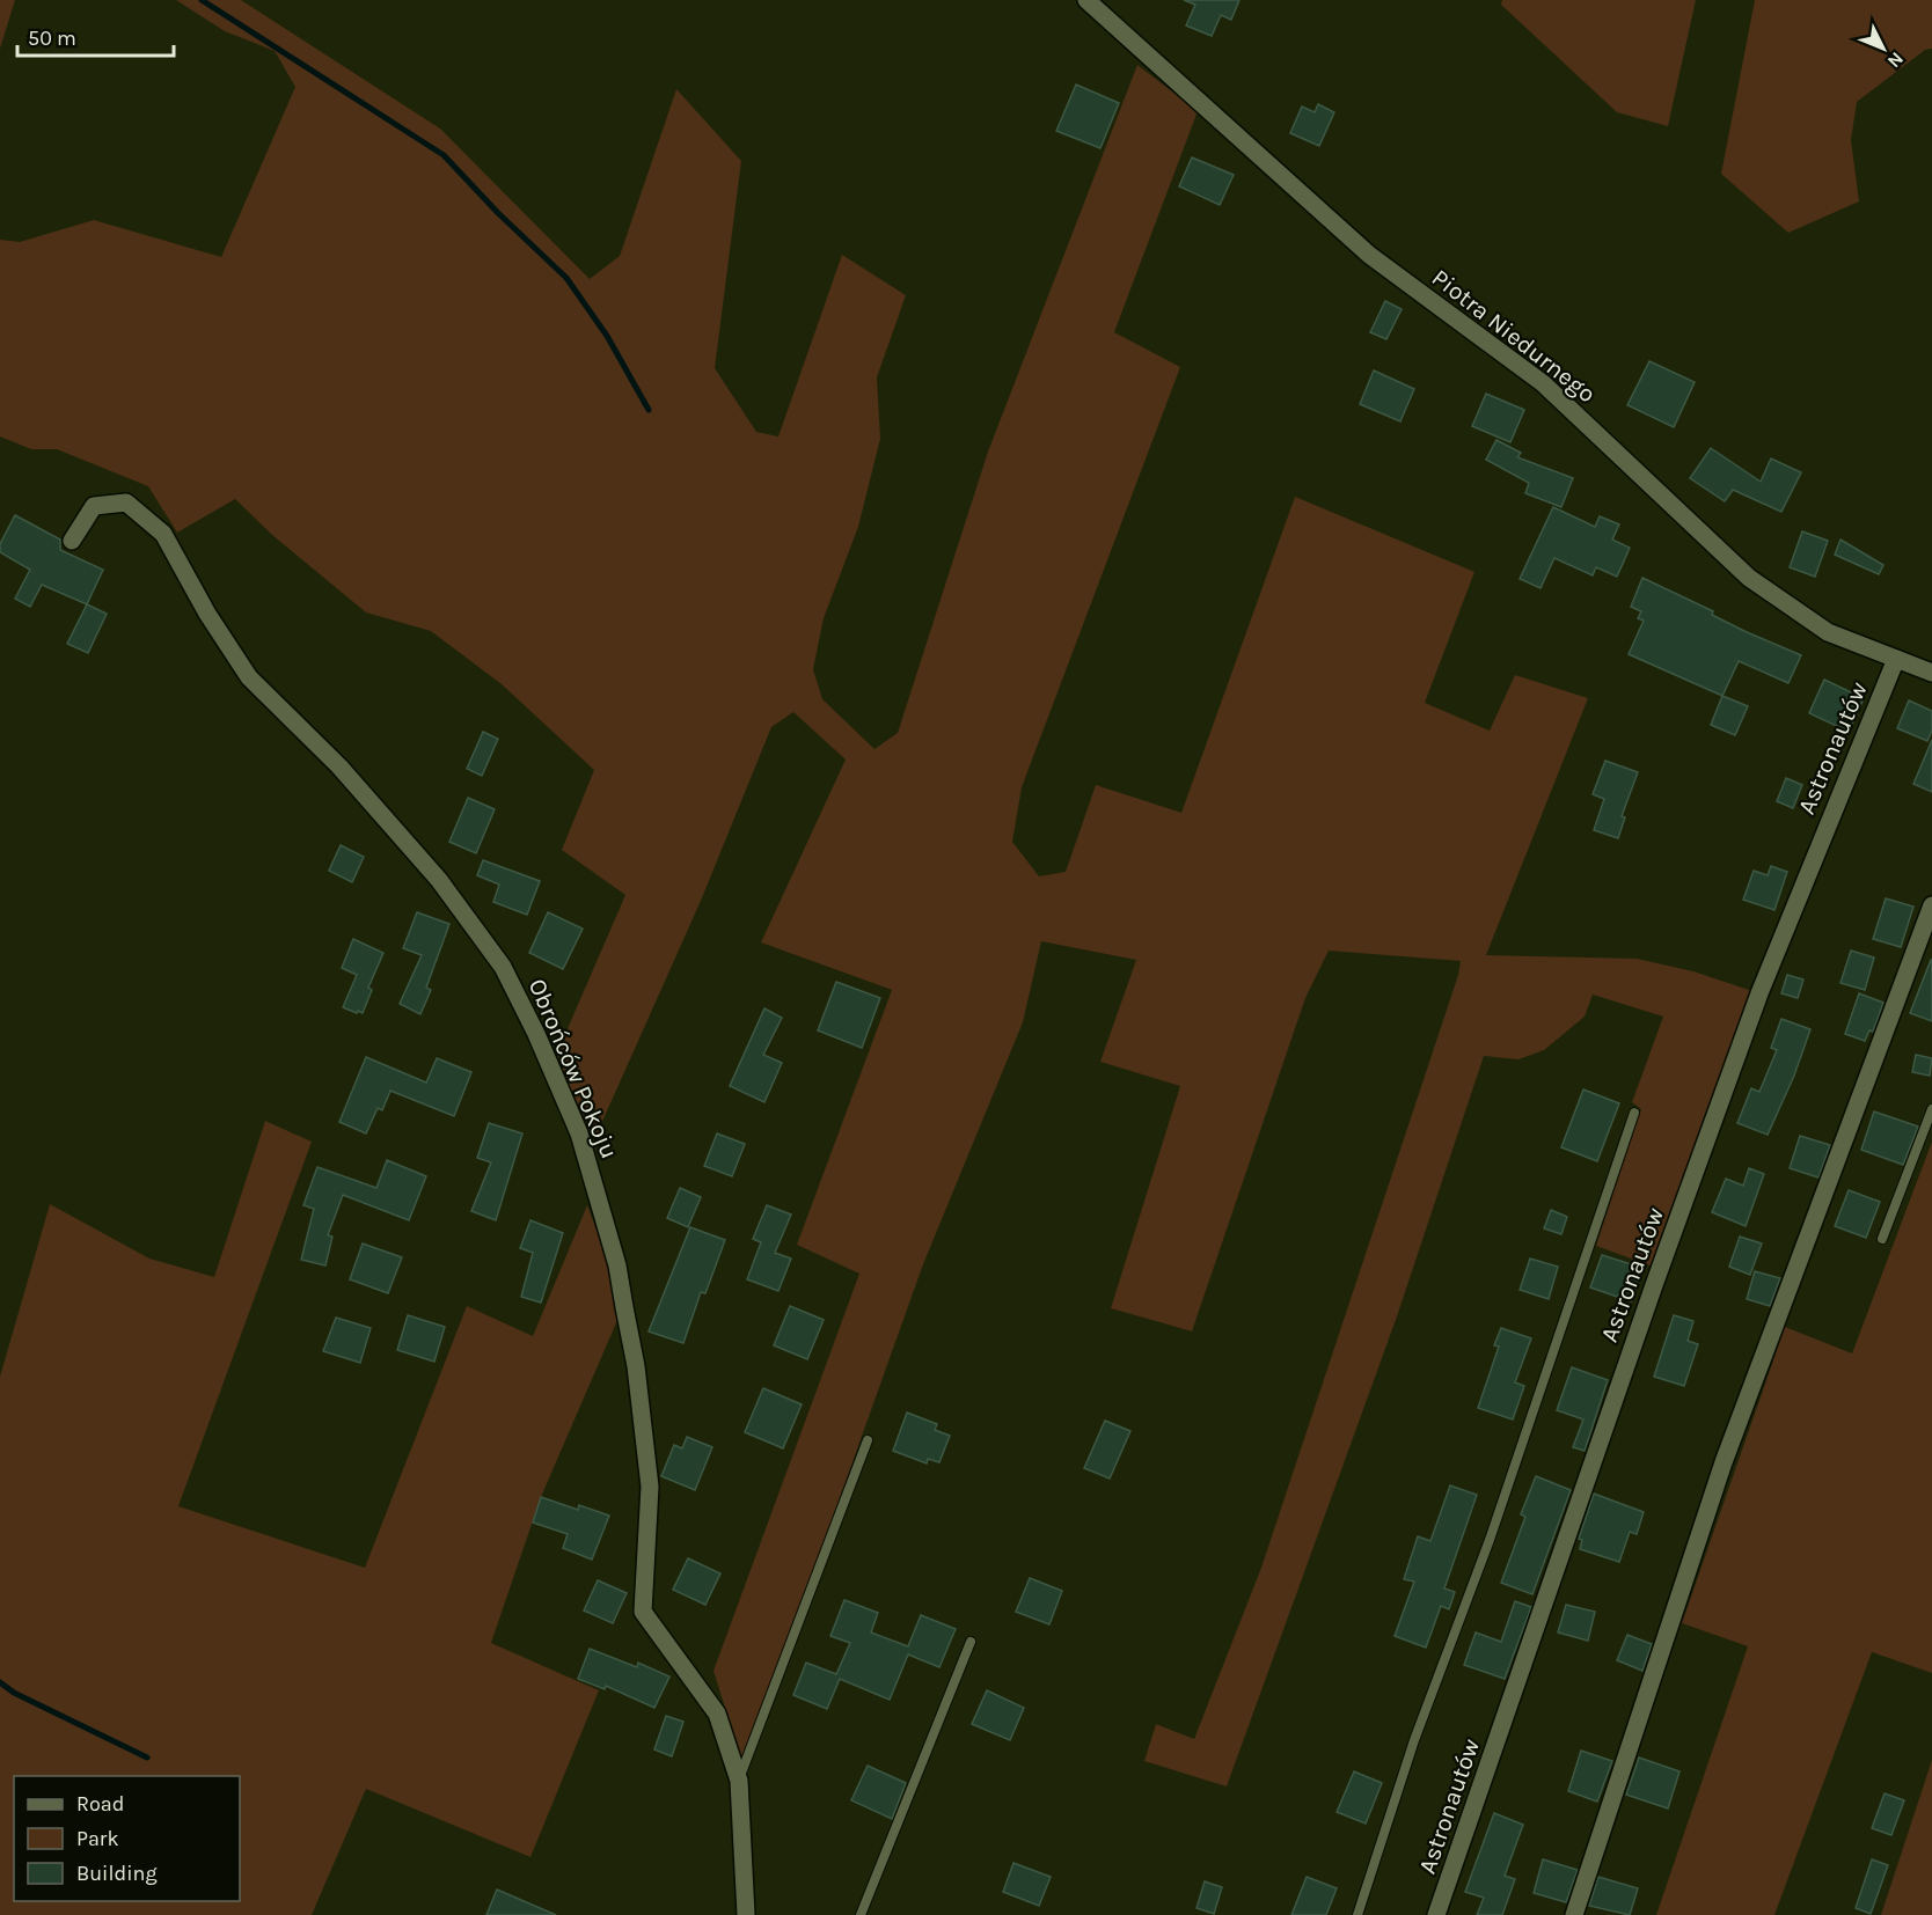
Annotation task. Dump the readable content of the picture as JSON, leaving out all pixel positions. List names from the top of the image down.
{
  "streets": {
    "street": ["Piotra Niedurnego", "Astronautów", "Obrońców Pokoju"]
  },
  "crossings": [
    ["Piotra Niedurnego", "Astronautów"]
  ],
  "legend": ["Road", "Park", "Building"],
  "scale_bar": "50 m",
  "north": "bottom right"
}
